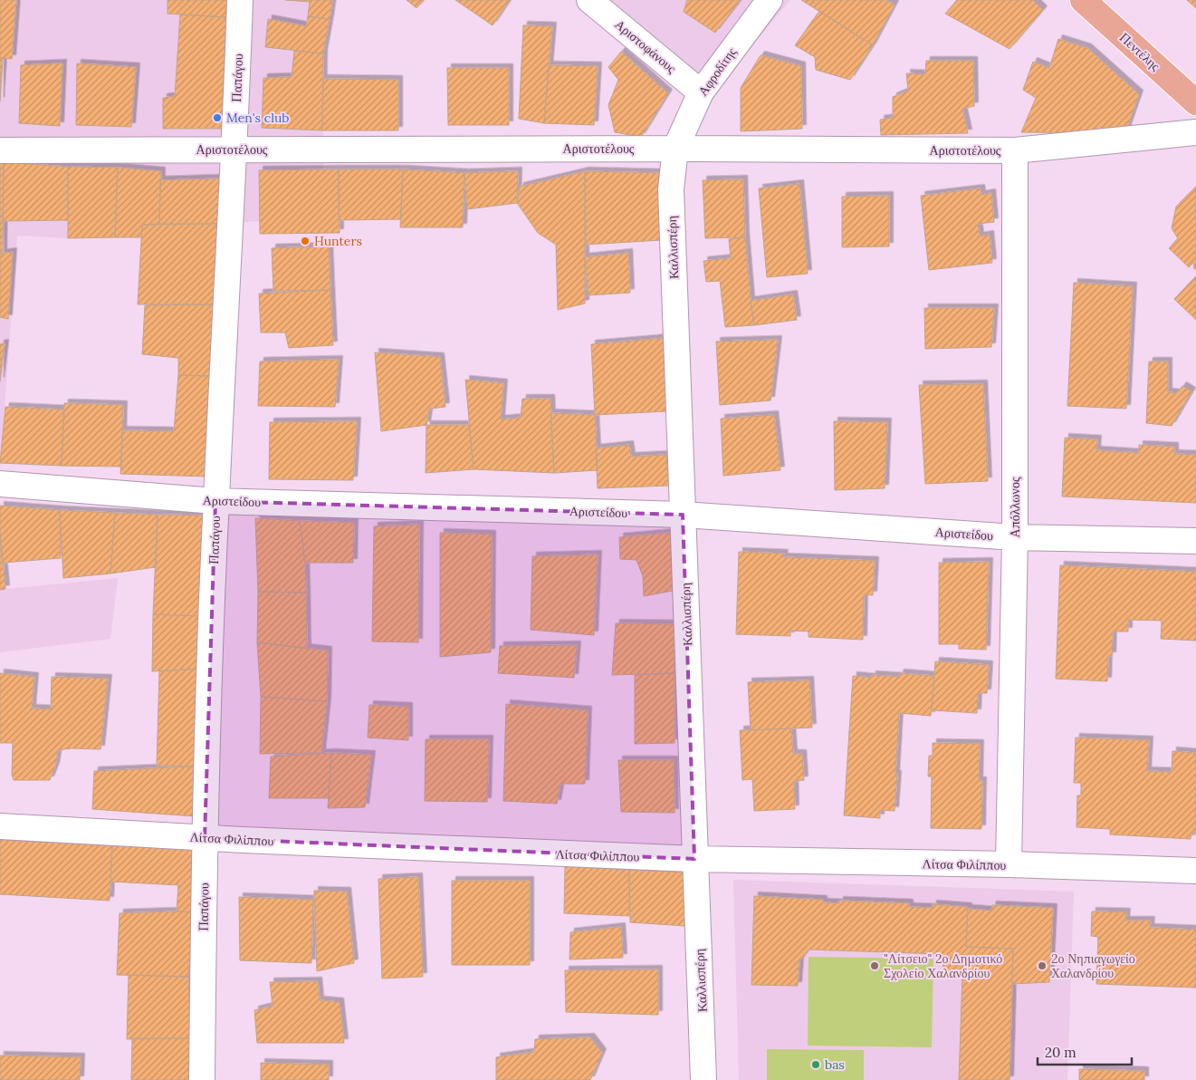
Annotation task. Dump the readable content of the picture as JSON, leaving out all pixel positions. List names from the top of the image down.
{
  "streets": {
    "main road": ["Πεντέλης"],
    "street": [
      "Αριστοφάνους",
      "Αφροδίτης",
      "Παπάγου",
      "Αριστοτέλους",
      "Καλλισπέρη",
      "Αριστείδου",
      "Απόλλωνος",
      "Λίτσα Φιλίππου"
    ]
  },
  "crossings": [
    ["Αριστοφάνους", "Αφροδίτης"],
    ["Αφροδίτης", "Αριστοτέλους"],
    ["Αφροδίτης", "Καλλισπέρη"],
    ["Παπάγου", "Αριστοτέλους"],
    ["Παπάγου", "Αριστείδου"],
    ["Παπάγου", "Λίτσα Φιλίππου"],
    ["Αριστοτέλους", "Καλλισπέρη"],
    ["Αριστοτέλους", "Απόλλωνος"],
    ["Καλλισπέρη", "Αριστείδου"],
    ["Καλλισπέρη", "Λίτσα Φιλίππου"],
    ["Αριστείδου", "Απόλλωνος"],
    ["Απόλλωνος", "Λίτσα Φιλίππου"]
  ],
  "places": [
    "Men's club",
    "Hunters",
    "\"Λίτσειο\" 2ο Δημοτικό Σχολείο Χαλανδρίου",
    "2ο Νηπιαγωγείο Χαλανδρίου",
    "bas"
  ],
  "scale_bar": "20 m"
}
